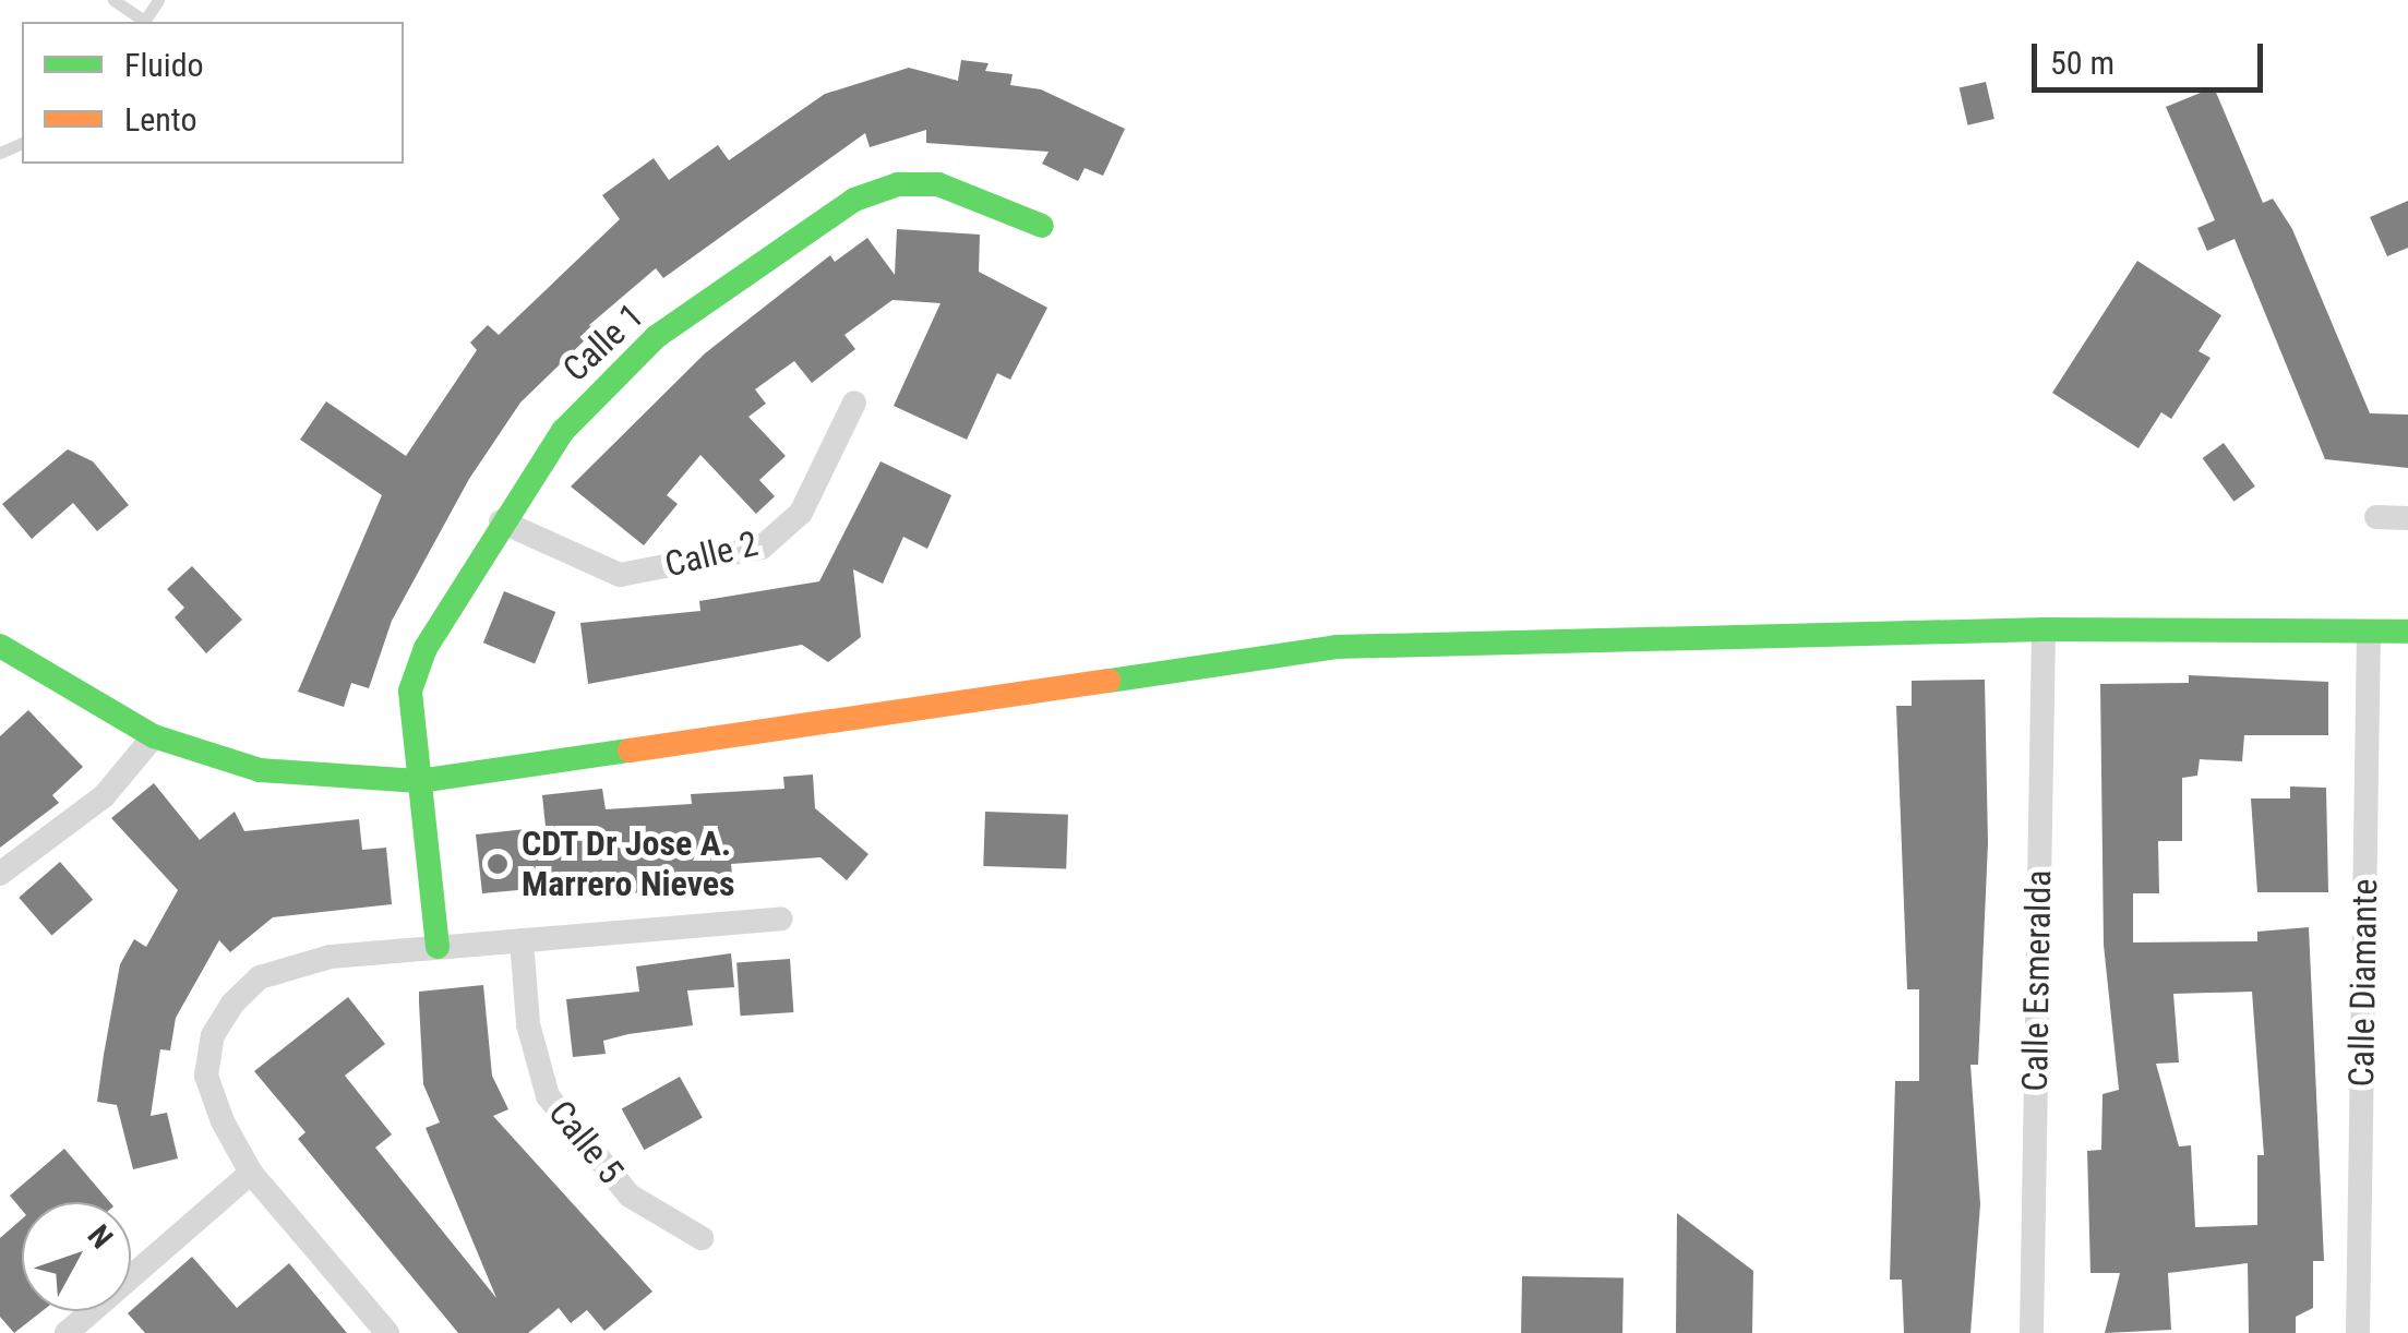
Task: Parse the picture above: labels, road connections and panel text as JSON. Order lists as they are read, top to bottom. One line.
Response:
{"streets":{"street":["Calle 1","Calle 2","Calle Esmeralda","Calle Diamante","Calle 5"]},"crossings":[["Calle 1","Calle 2"]],"places":["CDT Dr Jose A. Marrero Nieves"],"legend":["Fluido","Lento"],"scale_bar":"50 m","north":"top right"}
